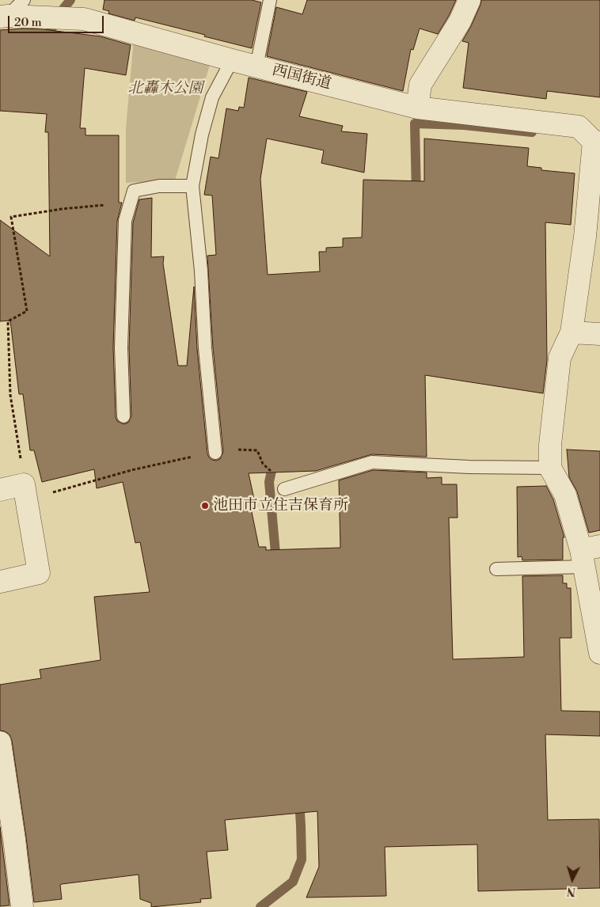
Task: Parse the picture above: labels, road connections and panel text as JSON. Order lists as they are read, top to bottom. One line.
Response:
{"streets":{"street":["西国街道"]},"parks":["北轟木公園"],"places":["池田市立住吉保育所"],"scale_bar":"20 m","north":"bottom"}
